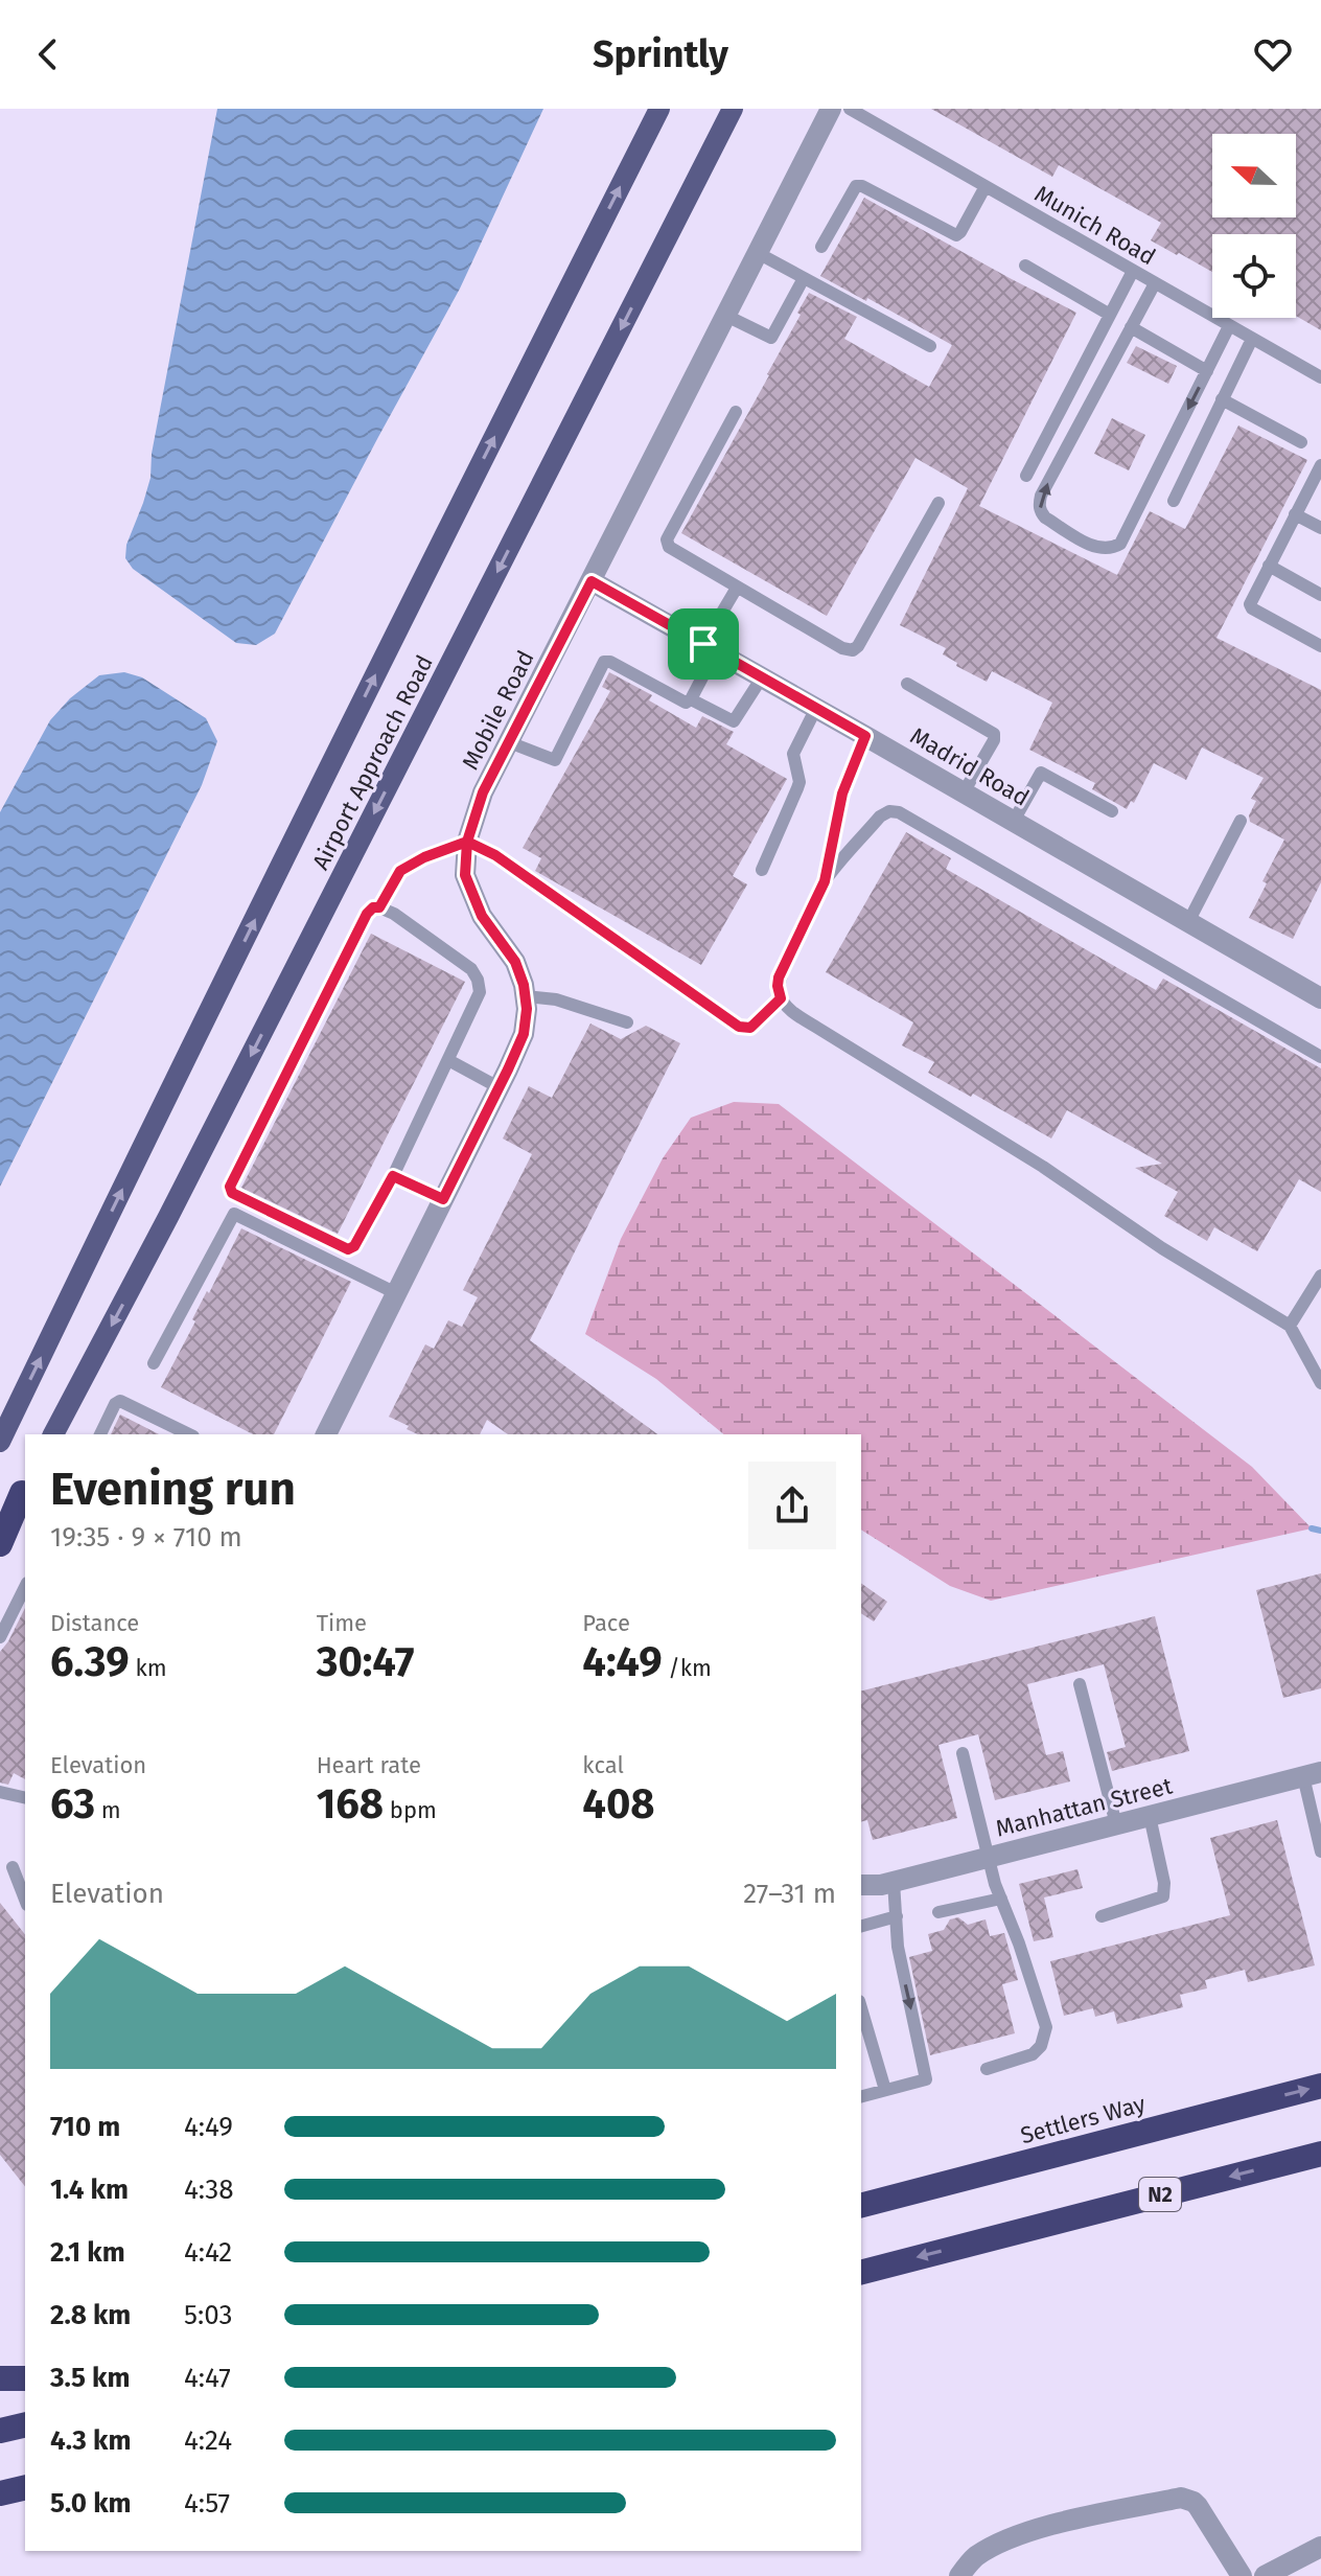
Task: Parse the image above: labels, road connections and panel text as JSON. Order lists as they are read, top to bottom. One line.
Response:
{"streets":{"highway":["Settlers Way","N2"],"main road":["Airport Approach Road"],"street":["Mobile Road","Madrid Road","Manhattan Street"],"lane":["Munich Road"]},"crossings":[["Mobile Road","Madrid Road"]],"north":"left","page":{"header":"Sprintly","heading":["Evening run","19:35 · 9 × 710 m"],"stats":[["Distance","6.39 km"],["Time","30:47"],["Pace","4:49 /km"],["Elevation","63 m"],["Heart rate","168 bpm"],["kcal","408"]],"chart":["Elevation","27–31 m"],"list":[{"name":"710 m","note":"4:49"},{"name":"1.4 km","note":"4:38"},{"name":"2.1 km","note":"4:42"},{"name":"2.8 km","note":"5:03"},{"name":"3.5 km","note":"4:47"},{"name":"4.3 km","note":"4:24"},{"name":"5.0 km","note":"4:57"}]}}
